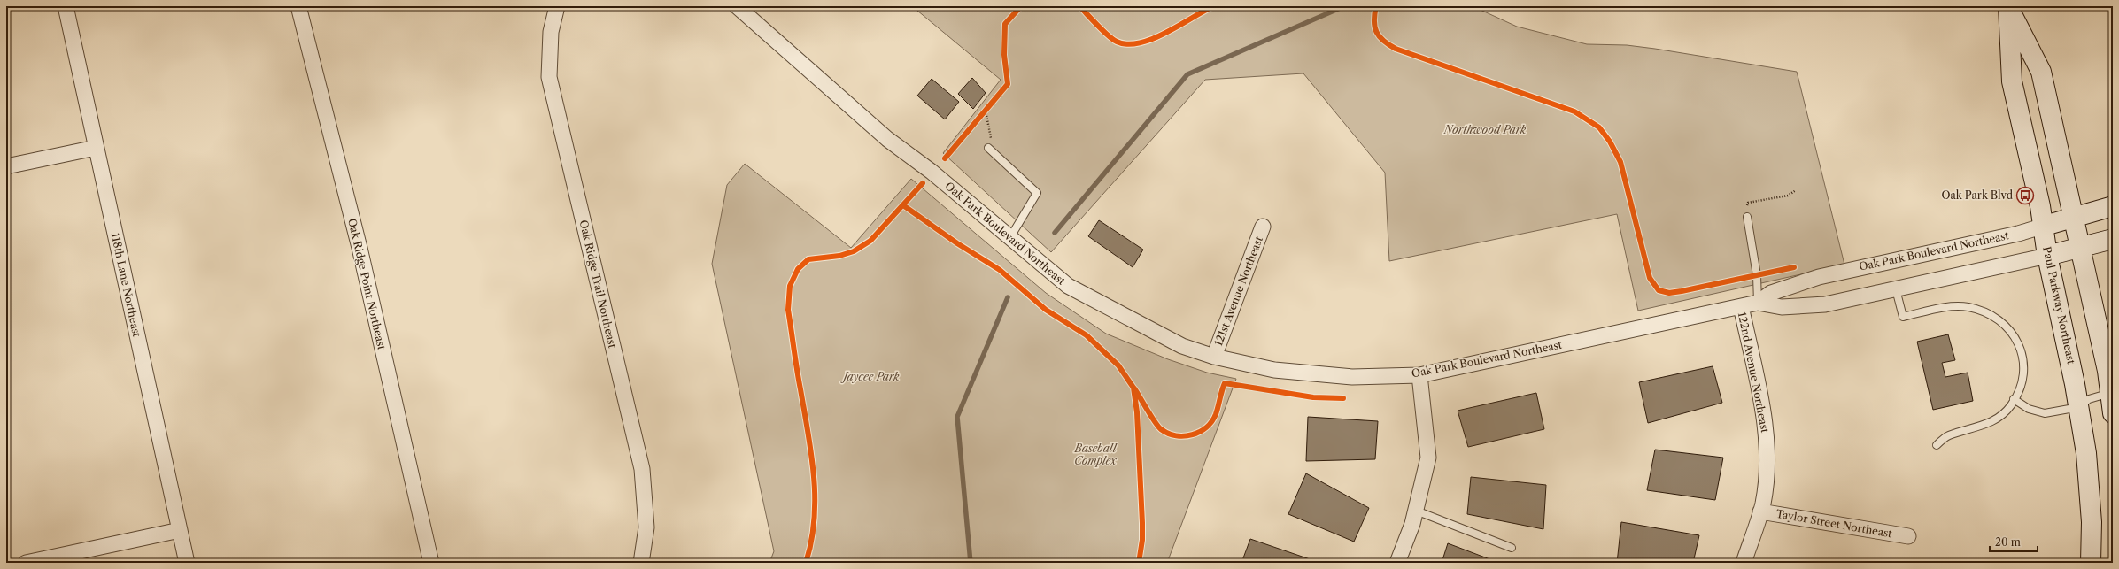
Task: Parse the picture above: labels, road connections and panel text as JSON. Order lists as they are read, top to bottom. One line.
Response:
{"streets":{"street":["Oak Park Boulevard Northeast","Oak Ridge Point Northeast","Oak Ridge Trail Northeast","118th Lane Northeast","121st Avenue Northeast","Paul Parkway Northeast","122nd Avenue Northeast","Taylor Street Northeast"]},"crossings":[["Oak Park Boulevard Northeast","121st Avenue Northeast"],["Oak Park Boulevard Northeast","Paul Parkway Northeast"],["Oak Park Boulevard Northeast","122nd Avenue Northeast"],["122nd Avenue Northeast","Taylor Street Northeast"]],"parks":["Northwood Park","Jaycee Park","Baseball Complex"],"places":{"bus stop":["Oak Park Blvd"]},"scale_bar":"20 m"}
